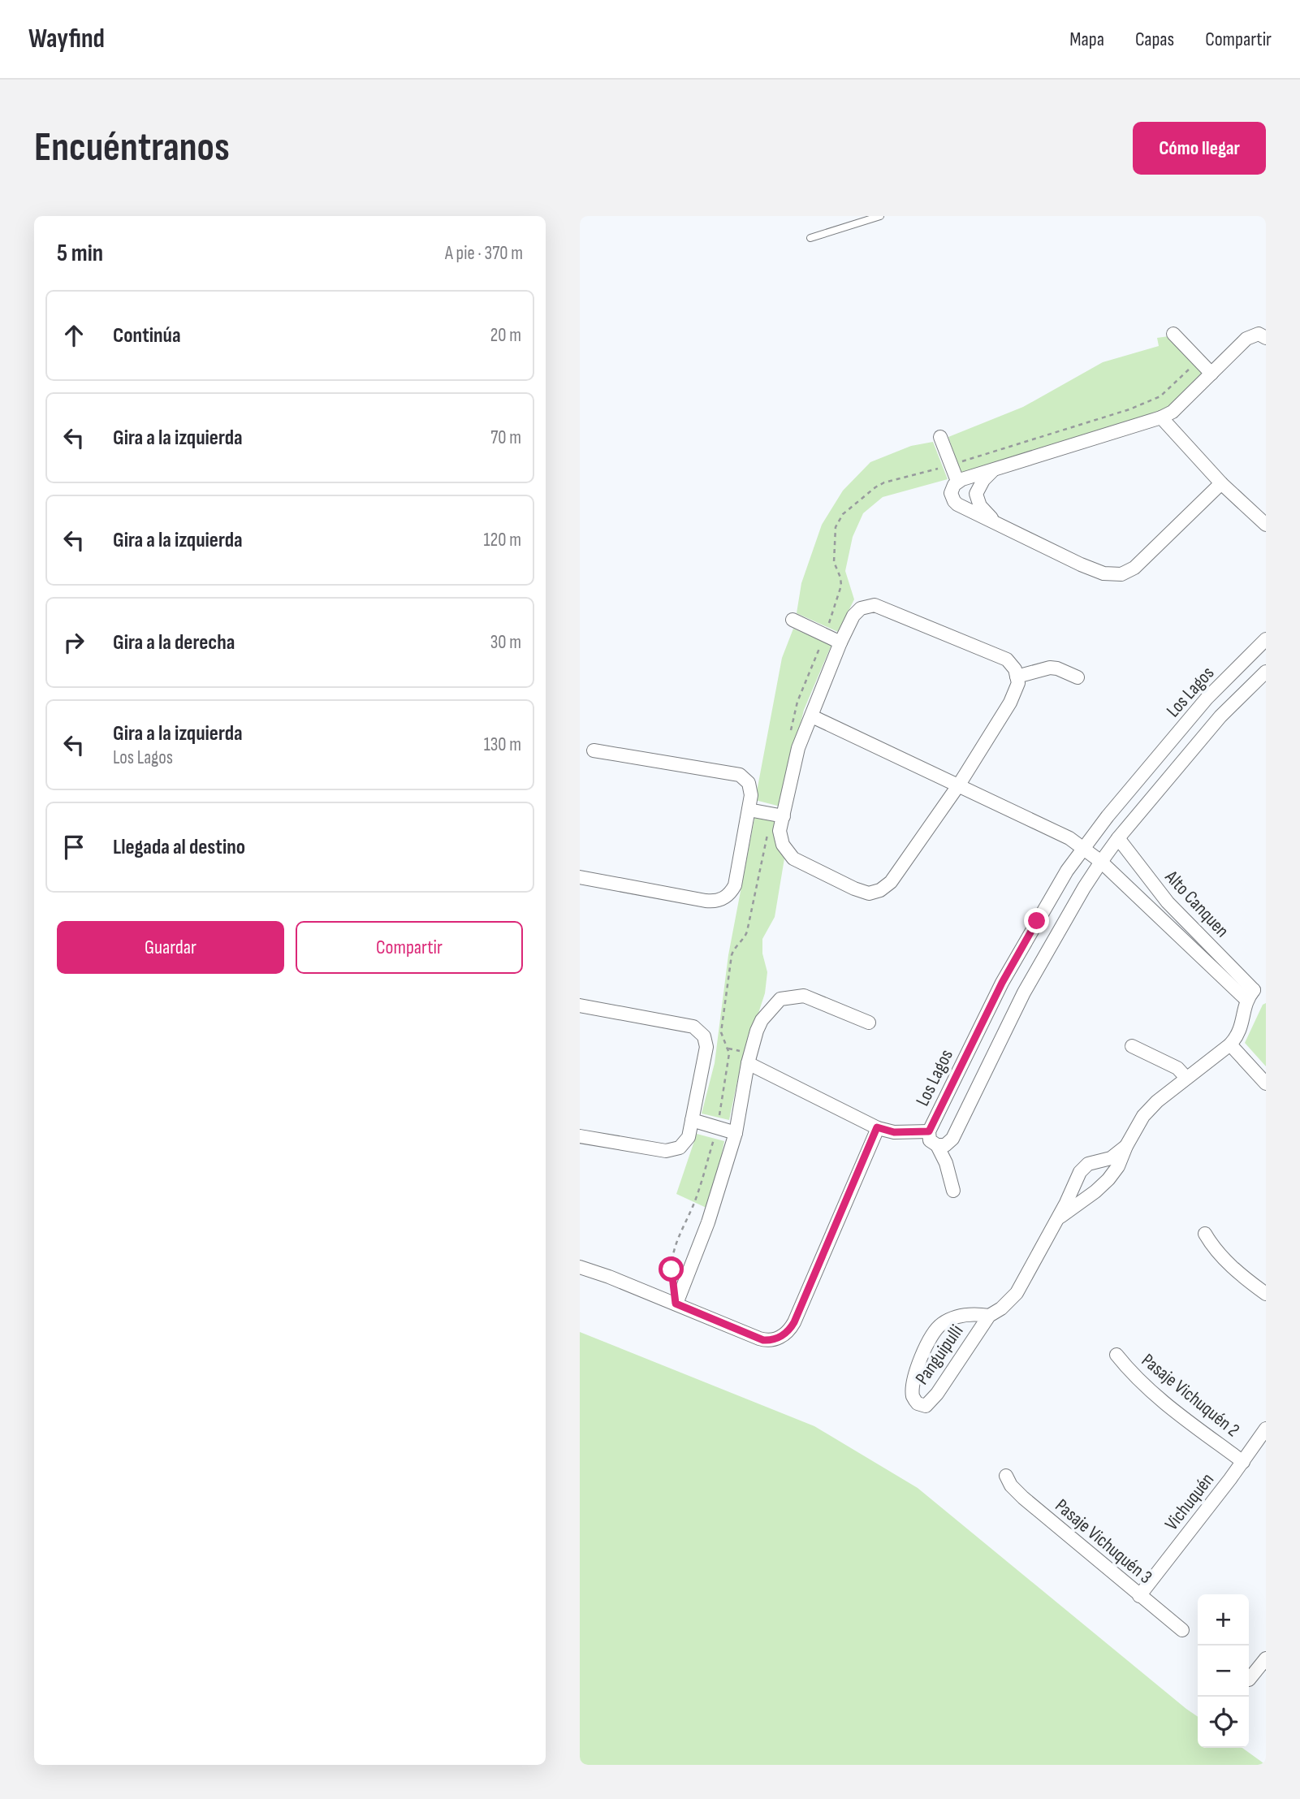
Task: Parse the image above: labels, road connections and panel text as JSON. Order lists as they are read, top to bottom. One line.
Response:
{"streets":{"street":["Los Lagos","Alto Canquen","Panguipulli","Pasaje Vichuquén 2","Vichuquén","Pasaje Vichuquén 3"]},"crossings":[["Los Lagos","Alto Canquen"],["Alto Canquen","Panguipulli"],["Pasaje Vichuquén 2","Vichuquén"],["Vichuquén","Pasaje Vichuquén 3"]],"page":{"header":"Wayfind","nav":["Mapa","Capas","Compartir"],"buttons":["Cómo llegar",["Guardar","Compartir"]],"title":"Encuéntranos","heading":["5 min","A pie · 370 m"],"list":[["Continúa","20 m"],["Gira a la izquierda","70 m"],["Gira a la izquierda","120 m"],["Gira a la derecha","30 m"],["Gira a la izquierda","Los Lagos","130 m"],"Llegada al destino"],"map_buttons":["+","−"]}}
